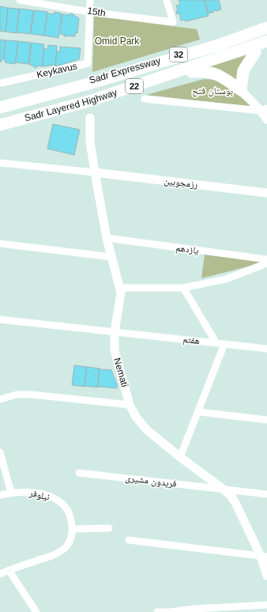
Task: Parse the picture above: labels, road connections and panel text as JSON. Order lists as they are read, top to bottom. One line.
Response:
{"streets":{"highway":["32","Sadr Expressway","22","Sadr Layered Highway"],"street":["15th","Keykavus","رزمجوبین","یازدهم","هفتم","Nemati","فریدون مشیری","نیلوفر"]},"crossings":[["15th","Keykavus"],["32","Sadr Layered Highway"],["Sadr Expressway","Sadr Layered Highway"],["رزمجوبین","Nemati"],["یازدهم","Nemati"],["هفتم","Nemati"],["Nemati","فریدون مشیری"]],"parks":["Omid Park","بوستان فتح"]}
